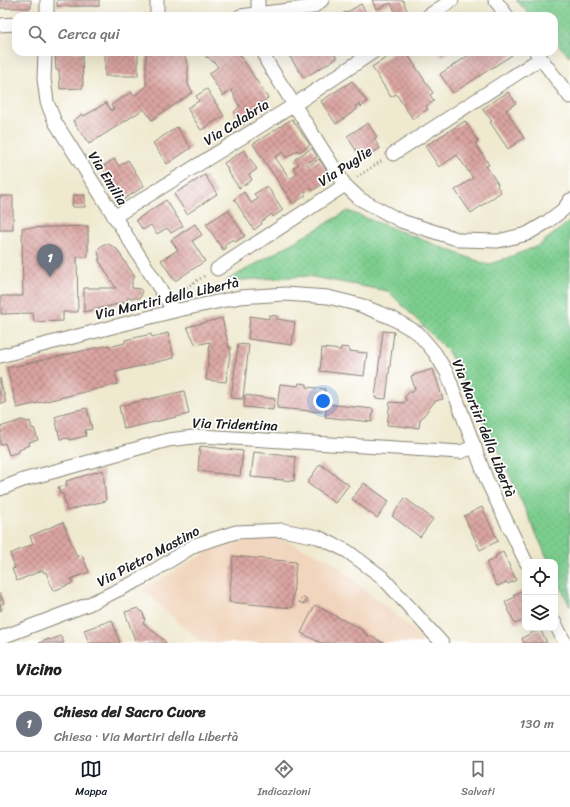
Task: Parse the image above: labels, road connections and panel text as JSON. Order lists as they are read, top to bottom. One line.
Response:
{"streets":{"street":["Via Calabria","Via Puglie","Via Emilia","Via Martiri della Libertà","Via Tridentina","Via Pietro Mastino"]},"crossings":[["Via Calabria","Via Emilia"],["Via Emilia","Via Martiri della Libertà"],["Via Martiri della Libertà","Via Tridentina"]],"page":{"search":"Cerca qui","pins":"1","heading":"Vicino","list":[{"mark":"1","name":"Chiesa del Sacro Cuore","note":"Chiesa · Via Martiri della Libertà","value":"130 m"}],"nav":["Mappa","Indicazioni","Salvati"]}}
